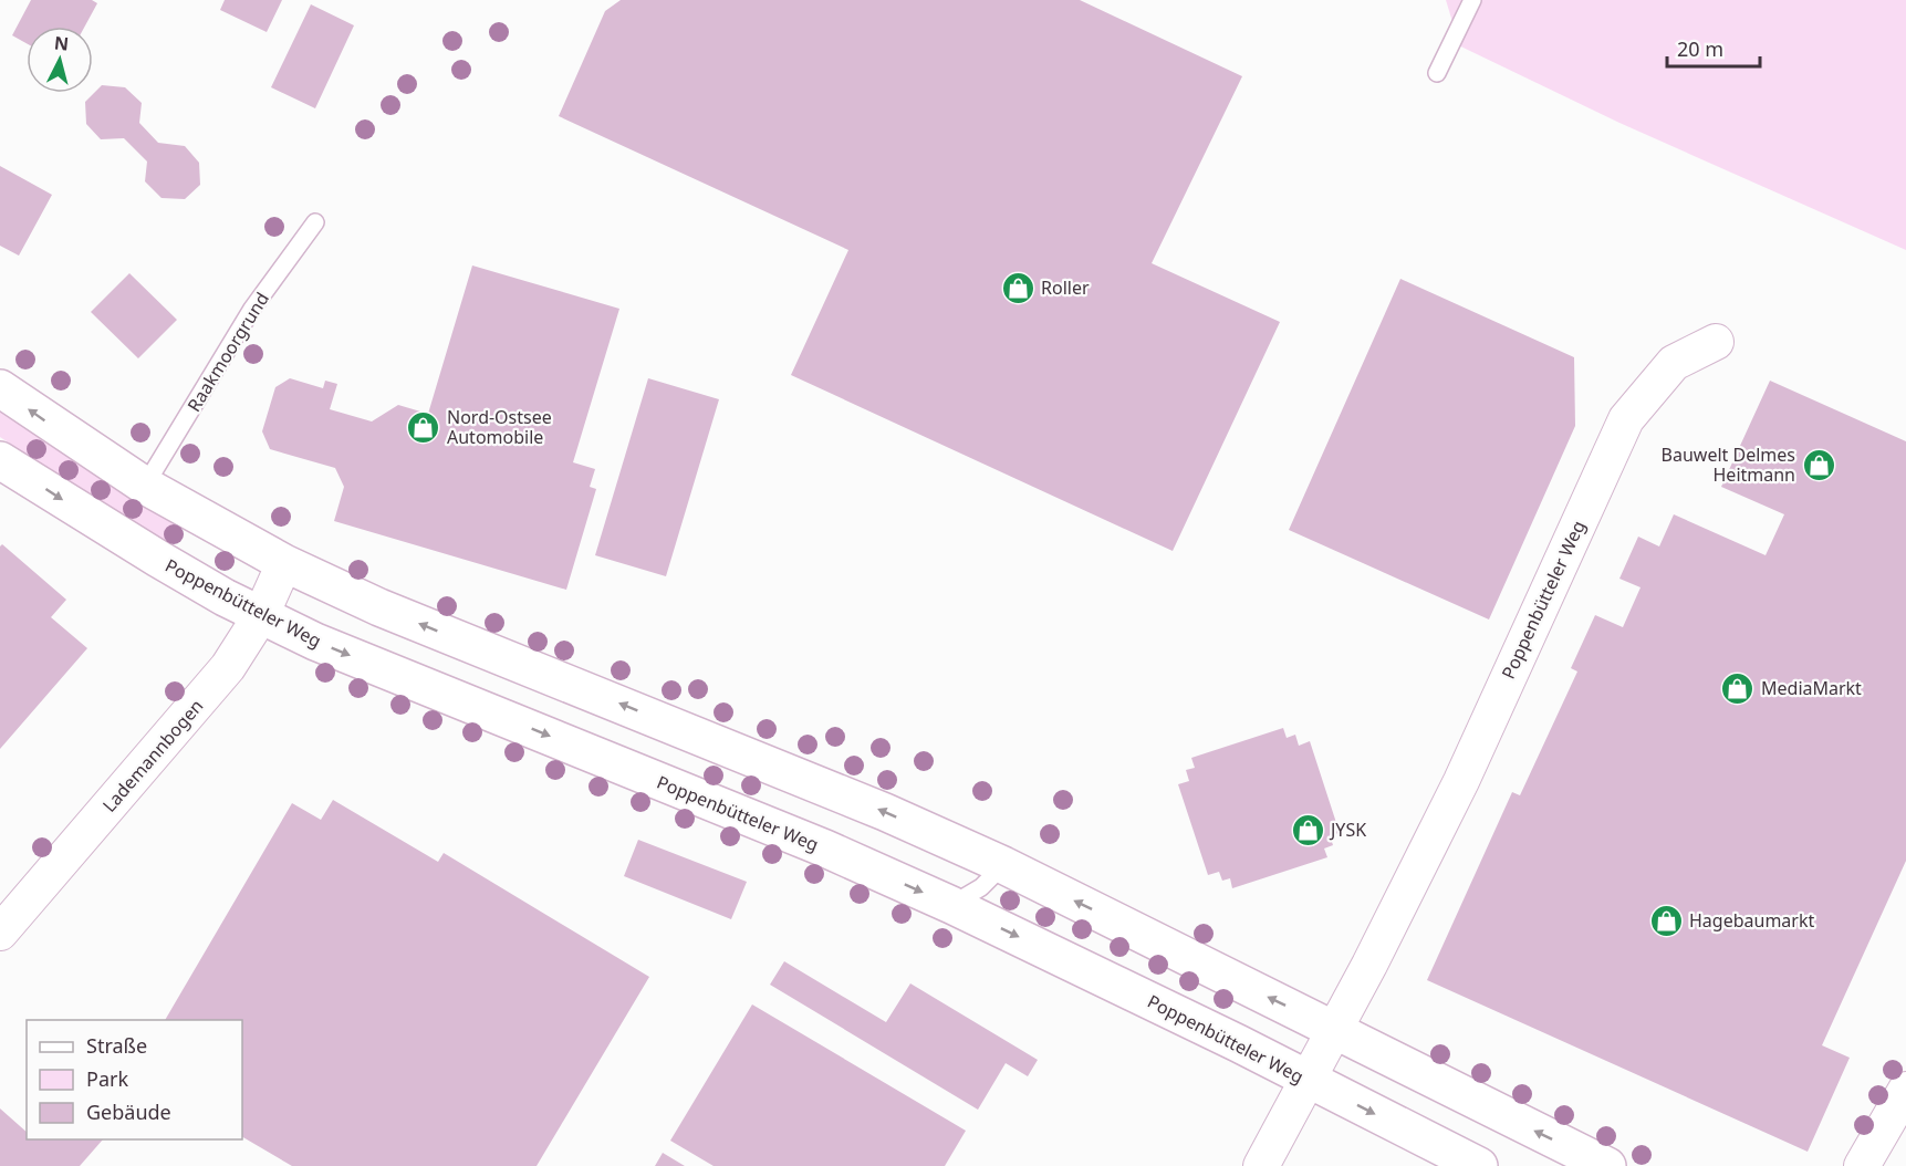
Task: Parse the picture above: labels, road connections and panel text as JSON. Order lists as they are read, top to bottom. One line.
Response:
{"streets":{"main road":["Poppenbütteler Weg"],"street":["Lademannbogen"],"lane":["Raakmoorgrund"]},"crossings":[["Poppenbütteler Weg","Lademannbogen"]],"one_way":["Poppenbütteler Weg"],"places":{"shop":["Roller","Nord-Ostsee Automobile","Bauwelt Delmes Heitmann","MediaMarkt","JYSK","Hagebaumarkt"]},"legend":["Straße","Park","Gebäude"],"scale_bar":"20 m","north":"top"}
